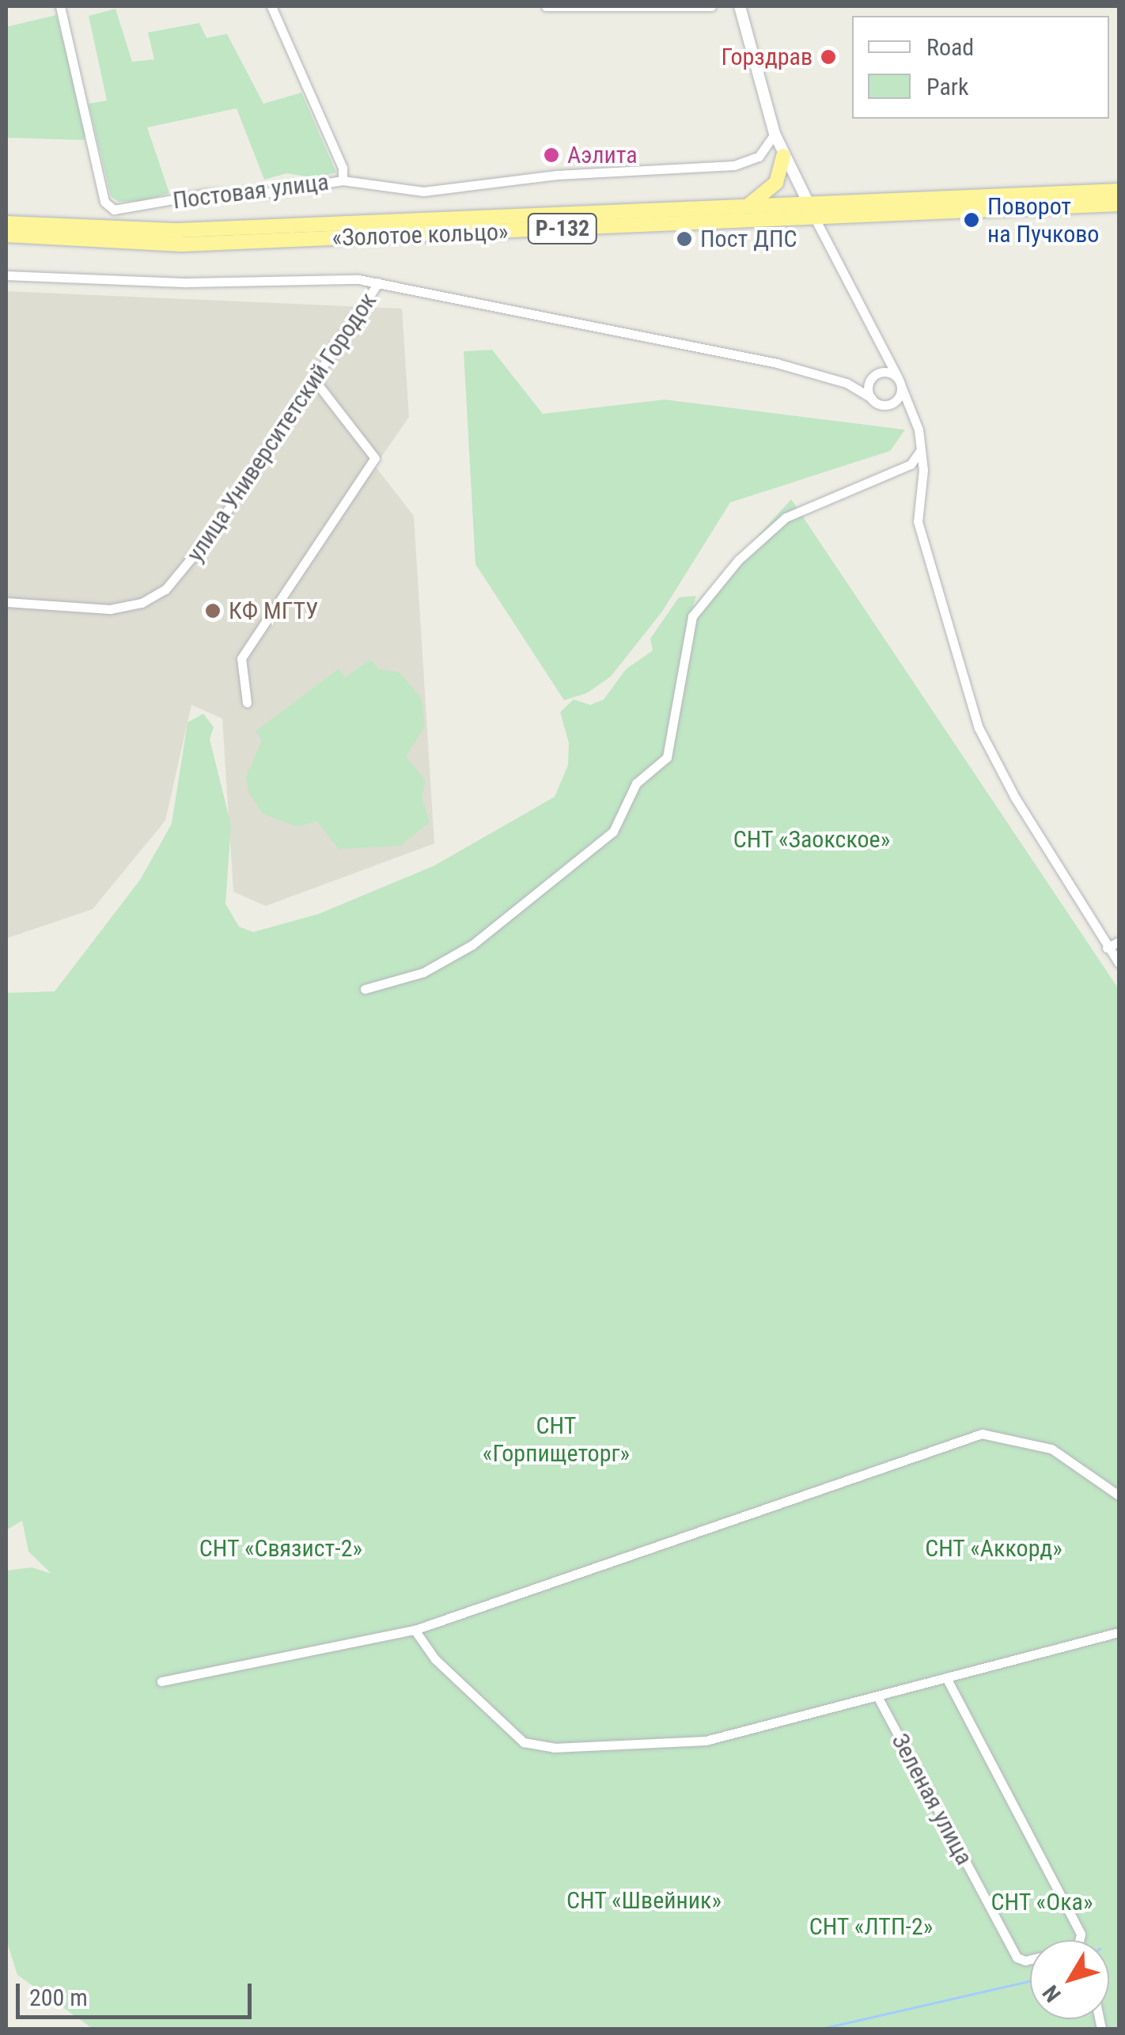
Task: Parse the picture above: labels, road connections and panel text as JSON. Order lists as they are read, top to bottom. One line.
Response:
{"streets":{"highway":["Р-132","«Золотое кольцо»"],"street":["Постовая улица","улица Университетский Городок","Зеленая улица"]},"parks":["СНТ «Заокское»","СНТ «Горпищеторг»","СНТ «Связист-2»","СНТ «Аккорд»","СНТ «Швейник»","СНТ «Ока»","СНТ «ЛТП-2»"],"places":["Горздрав","Аэлита","Поворот на Пучково","Пост ДПС","КФ МГТУ"],"legend":["Road","Park"],"scale_bar":"200 m","north":"bottom left"}
